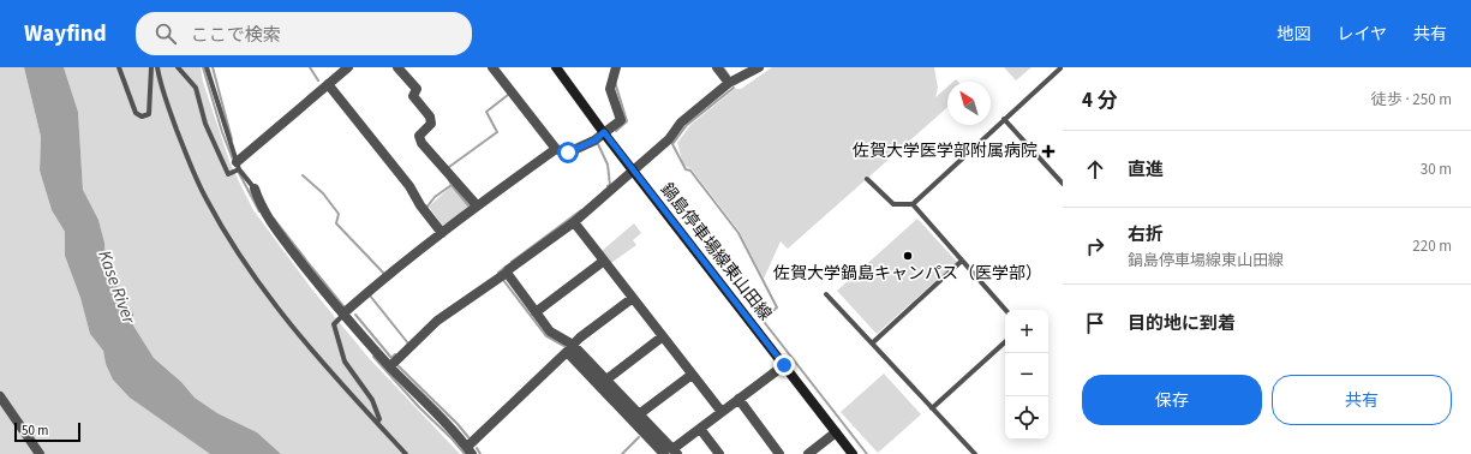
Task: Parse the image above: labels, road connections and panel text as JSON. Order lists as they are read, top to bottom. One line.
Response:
{"streets":{"main road":["鍋島停車場線東山田線"]},"water":["Kase River"],"places":{"health":["佐賀大学医学部附属病院"],"other":["佐賀大学鍋島キャンパス（医学部）"]},"scale_bar":"50 m","north":"top left","page":{"header":"Wayfind","search":"ここで検索","nav":["地図","レイヤ","共有"],"heading":["4 分","徒歩 · 250 m"],"list":[["直進","30 m"],["右折","鍋島停車場線東山田線","220 m"],"目的地に到着"],"map_buttons":["+","−"],"buttons":["保存","共有"],"scale":"50 m"}}
